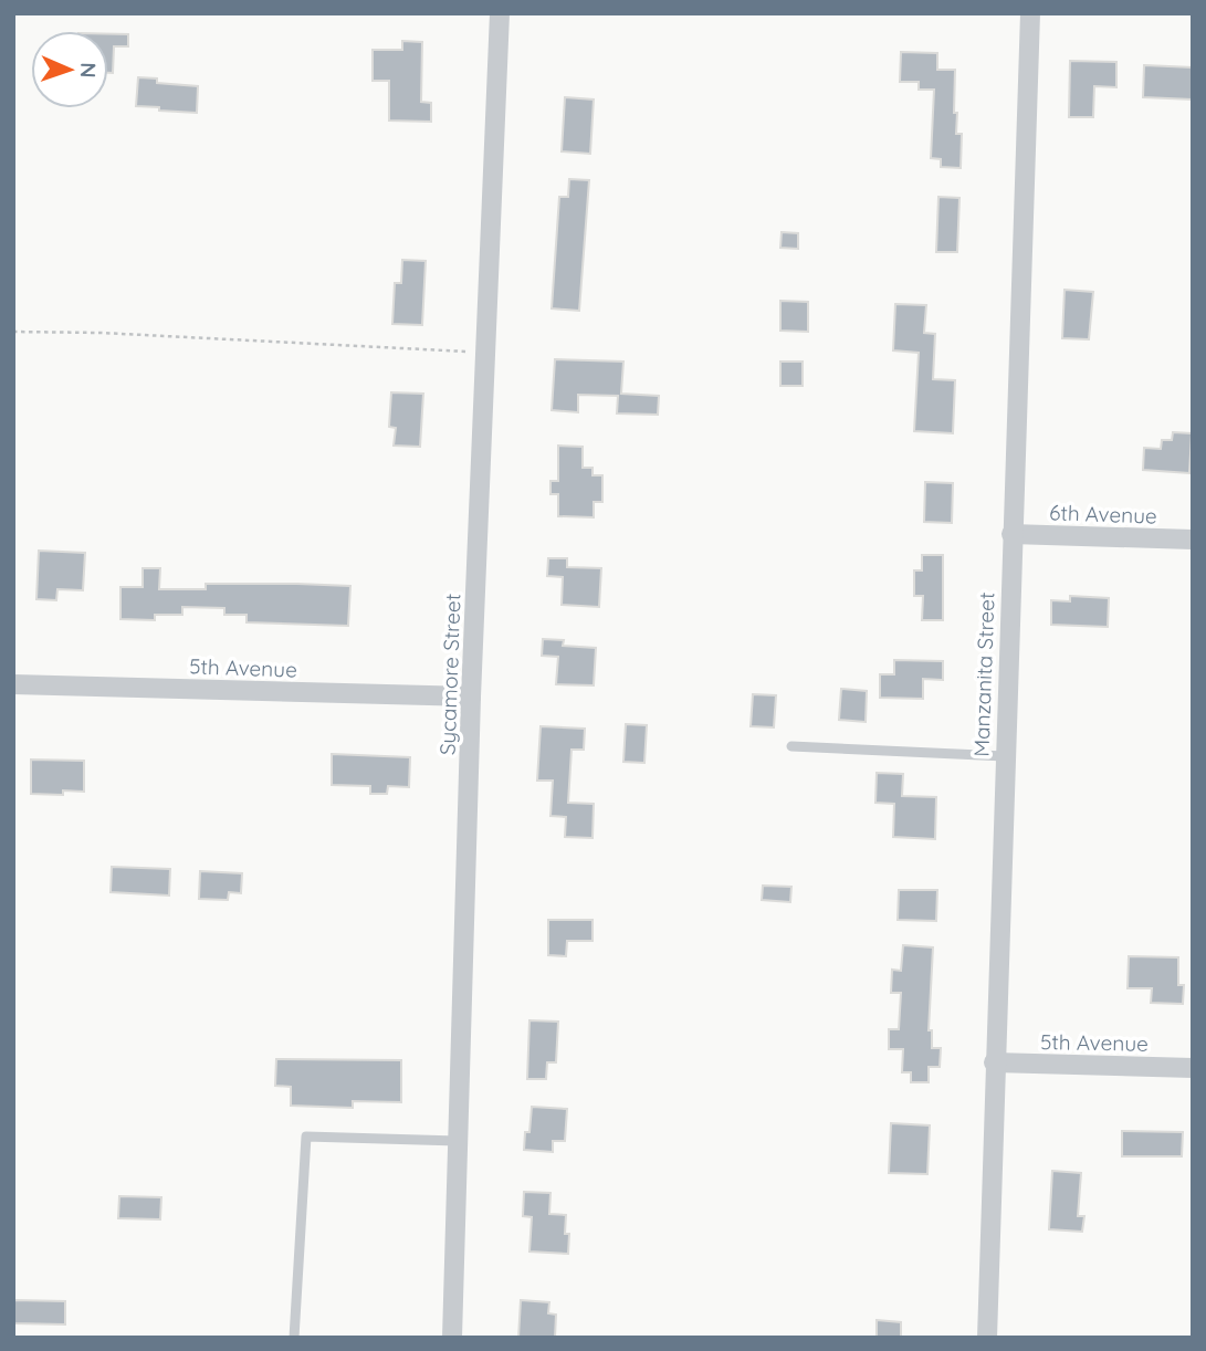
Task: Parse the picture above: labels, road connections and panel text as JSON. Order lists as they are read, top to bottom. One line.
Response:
{"streets":{"street":["6th Avenue","5th Avenue","Sycamore Street","Manzanita Street"]},"crossings":[["6th Avenue","Manzanita Street"],["5th Avenue","Sycamore Street"],["5th Avenue","Manzanita Street"]],"north":"right"}
